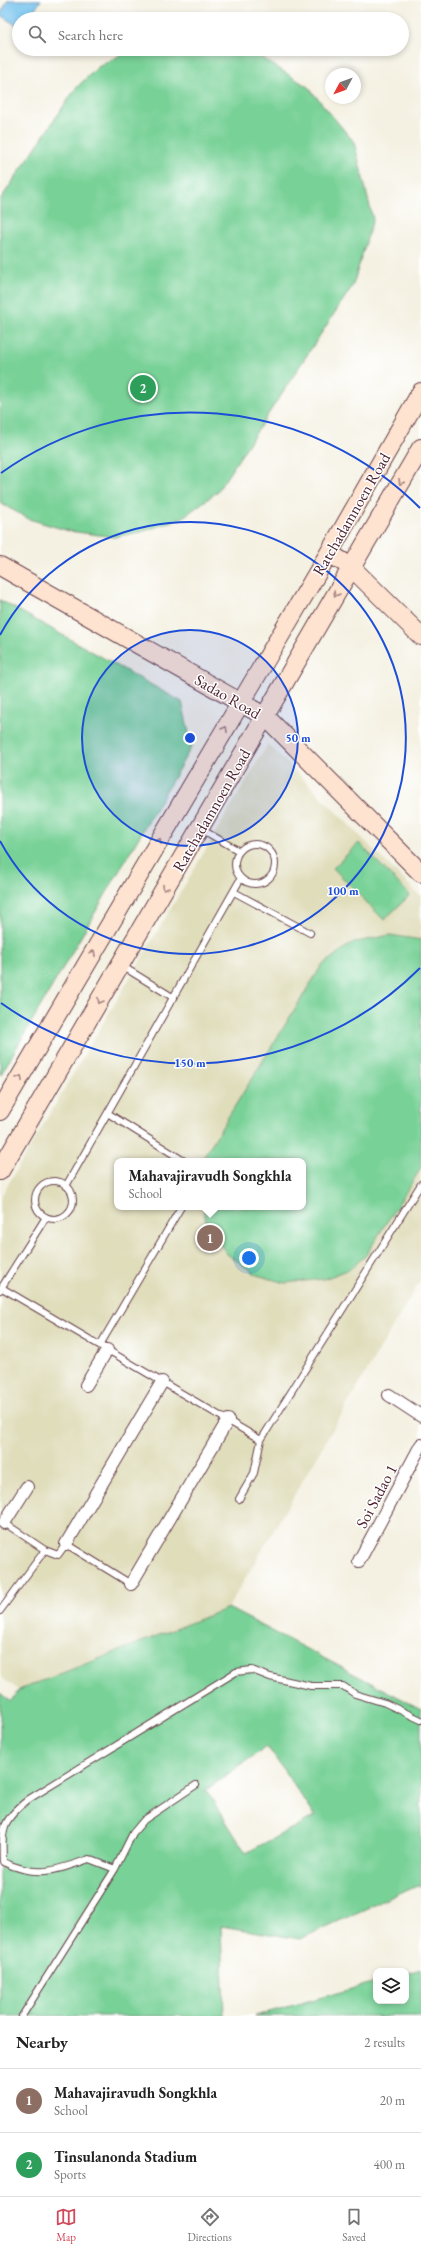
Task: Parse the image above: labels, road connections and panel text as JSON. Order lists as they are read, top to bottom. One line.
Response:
{"streets":{"street":["Ratchadamnoen Road","Sadao Road","Soi Sadao 1"]},"crossings":[["Ratchadamnoen Road","Sadao Road"]],"north":"bottom left","page":{"search":"Search here","pins":["2","1"],"popup":["Mahavajiravudh Songkhla","School"],"heading":["Nearby","2 results"],"list":[{"mark":"1","name":"Mahavajiravudh Songkhla","note":"School","value":"20 m"},{"mark":"2","name":"Tinsulanonda Stadium","note":"Sports","value":"400 m"}],"nav":["Map","Directions","Saved"]},"rings":["50 m","100 m","150 m"]}
